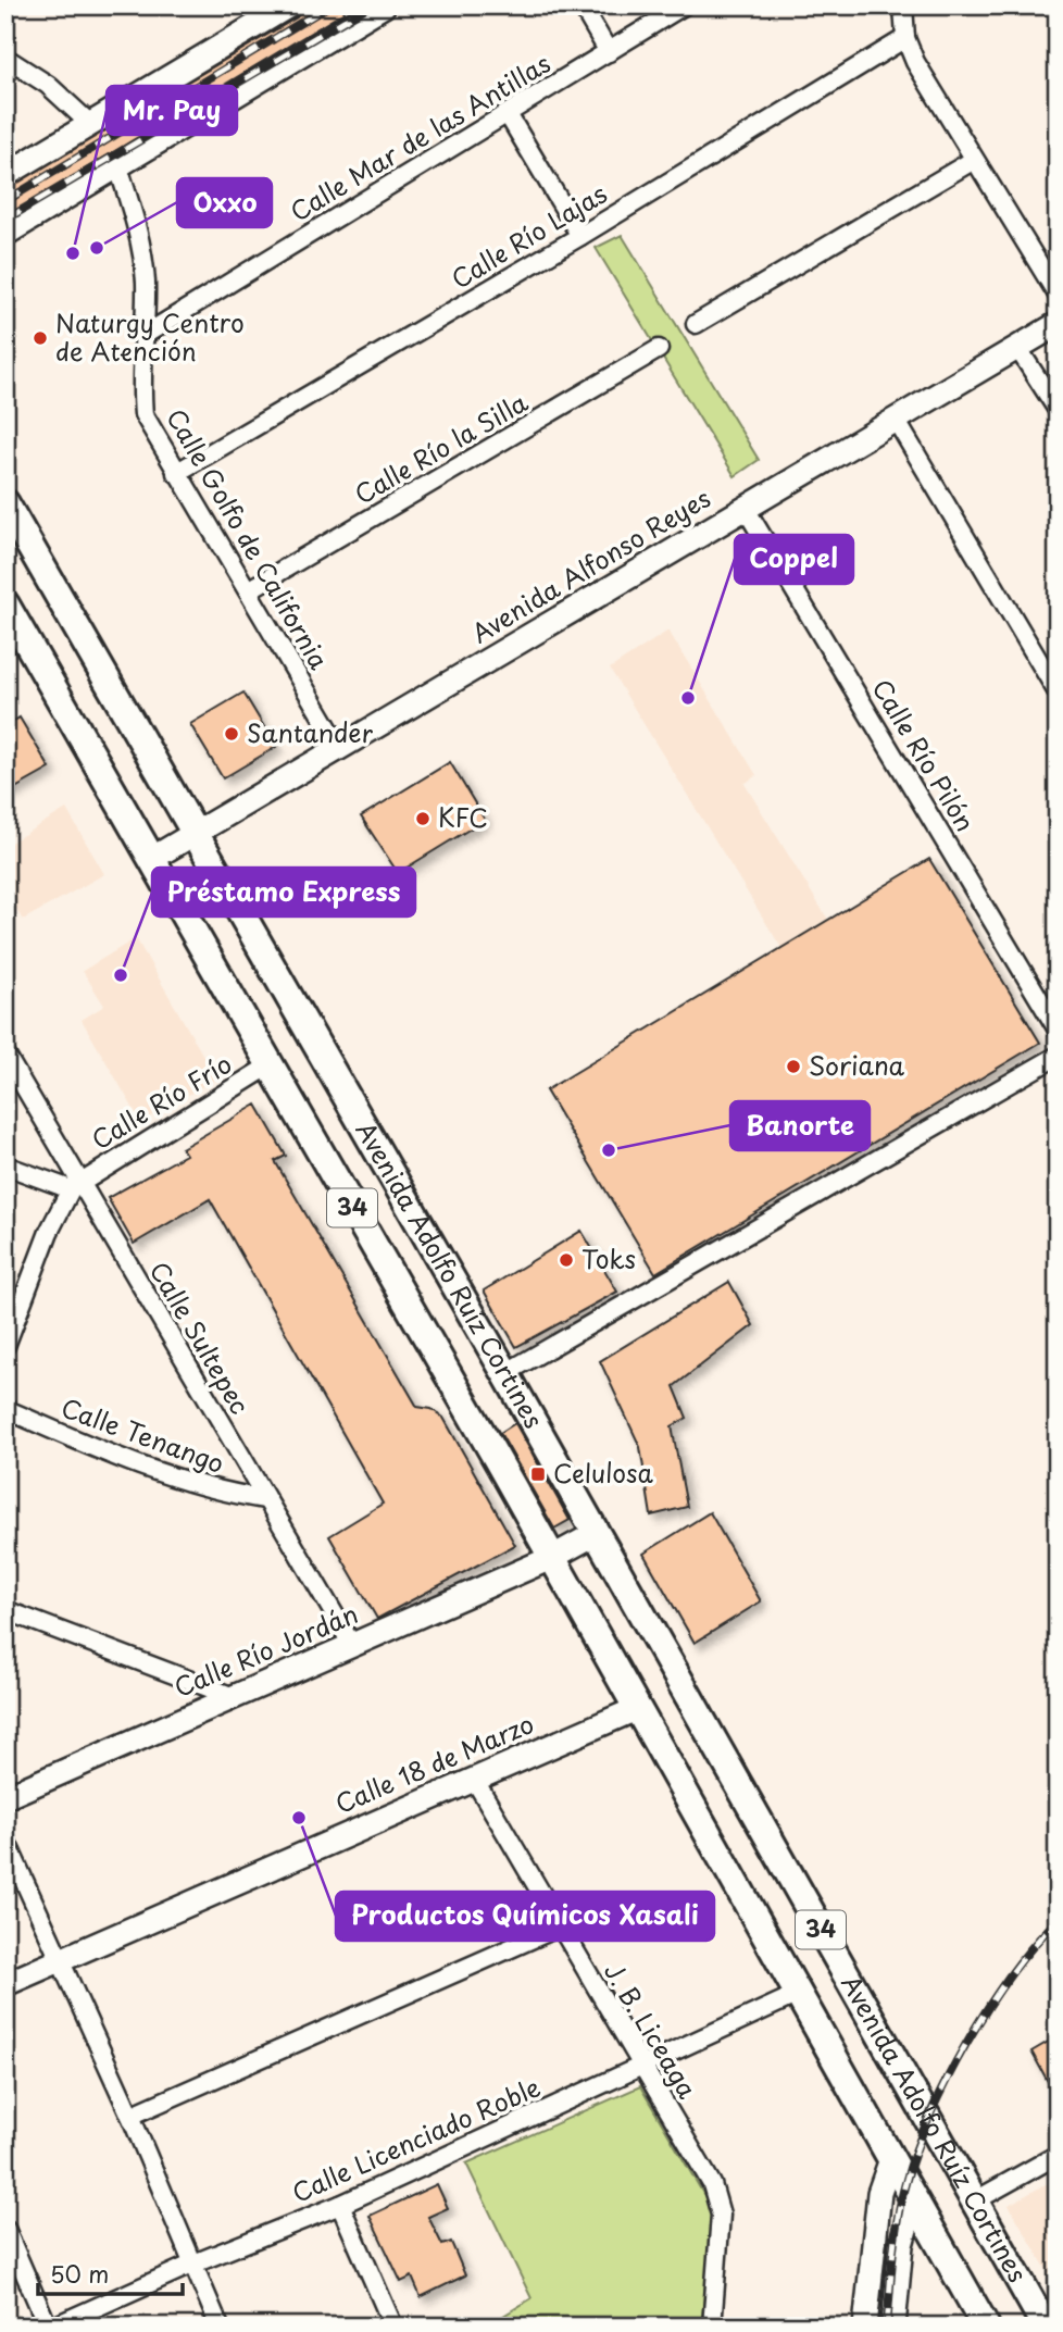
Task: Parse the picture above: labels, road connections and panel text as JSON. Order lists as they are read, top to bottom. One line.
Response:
{"streets":{"main road":["34","Avenida Adolfo Ruíz Cortines"],"street":["Calle Mar de las Antillas","Calle Río Lajas","Calle Río la Silla","Calle Golfo de California","Avenida Alfonso Reyes","Calle Río Pilón","Calle Río Frío","Calle Sultepec","Calle Tenango","Calle Río Jordán","Calle 18 de Marzo","J. B. Liceaga","Calle Licenciado Roble"]},"crossings":[["Calle Mar de las Antillas","Calle Golfo de California"],["Calle Río Lajas","Calle Golfo de California"],["Calle Río la Silla","Calle Golfo de California"],["Calle Golfo de California","Avenida Alfonso Reyes"],["Avenida Alfonso Reyes","Calle Río Pilón"],["Avenida Alfonso Reyes","Avenida Adolfo Ruíz Cortines"],["Calle Río Frío","Avenida Adolfo Ruíz Cortines"],["Calle Río Frío","Calle Sultepec"],["Avenida Adolfo Ruíz Cortines","Calle Río Jordán"],["Avenida Adolfo Ruíz Cortines","Calle 18 de Marzo"],["Avenida Adolfo Ruíz Cortines","Calle Licenciado Roble"],["Calle Sultepec","Calle Tenango"],["Calle Sultepec","Calle Río Jordán"],["Calle 18 de Marzo","J. B. Liceaga"],["J. B. Liceaga","Calle Licenciado Roble"]],"places":{"other":["Oxxo","Mr. Pay","Naturgy Centro de Atención","Coppel","Santander","KFC","Préstamo Express","Soriana","Banorte","Toks","Productos Químicos Xasali"],"transit":["Celulosa"]},"scale_bar":"50 m"}
